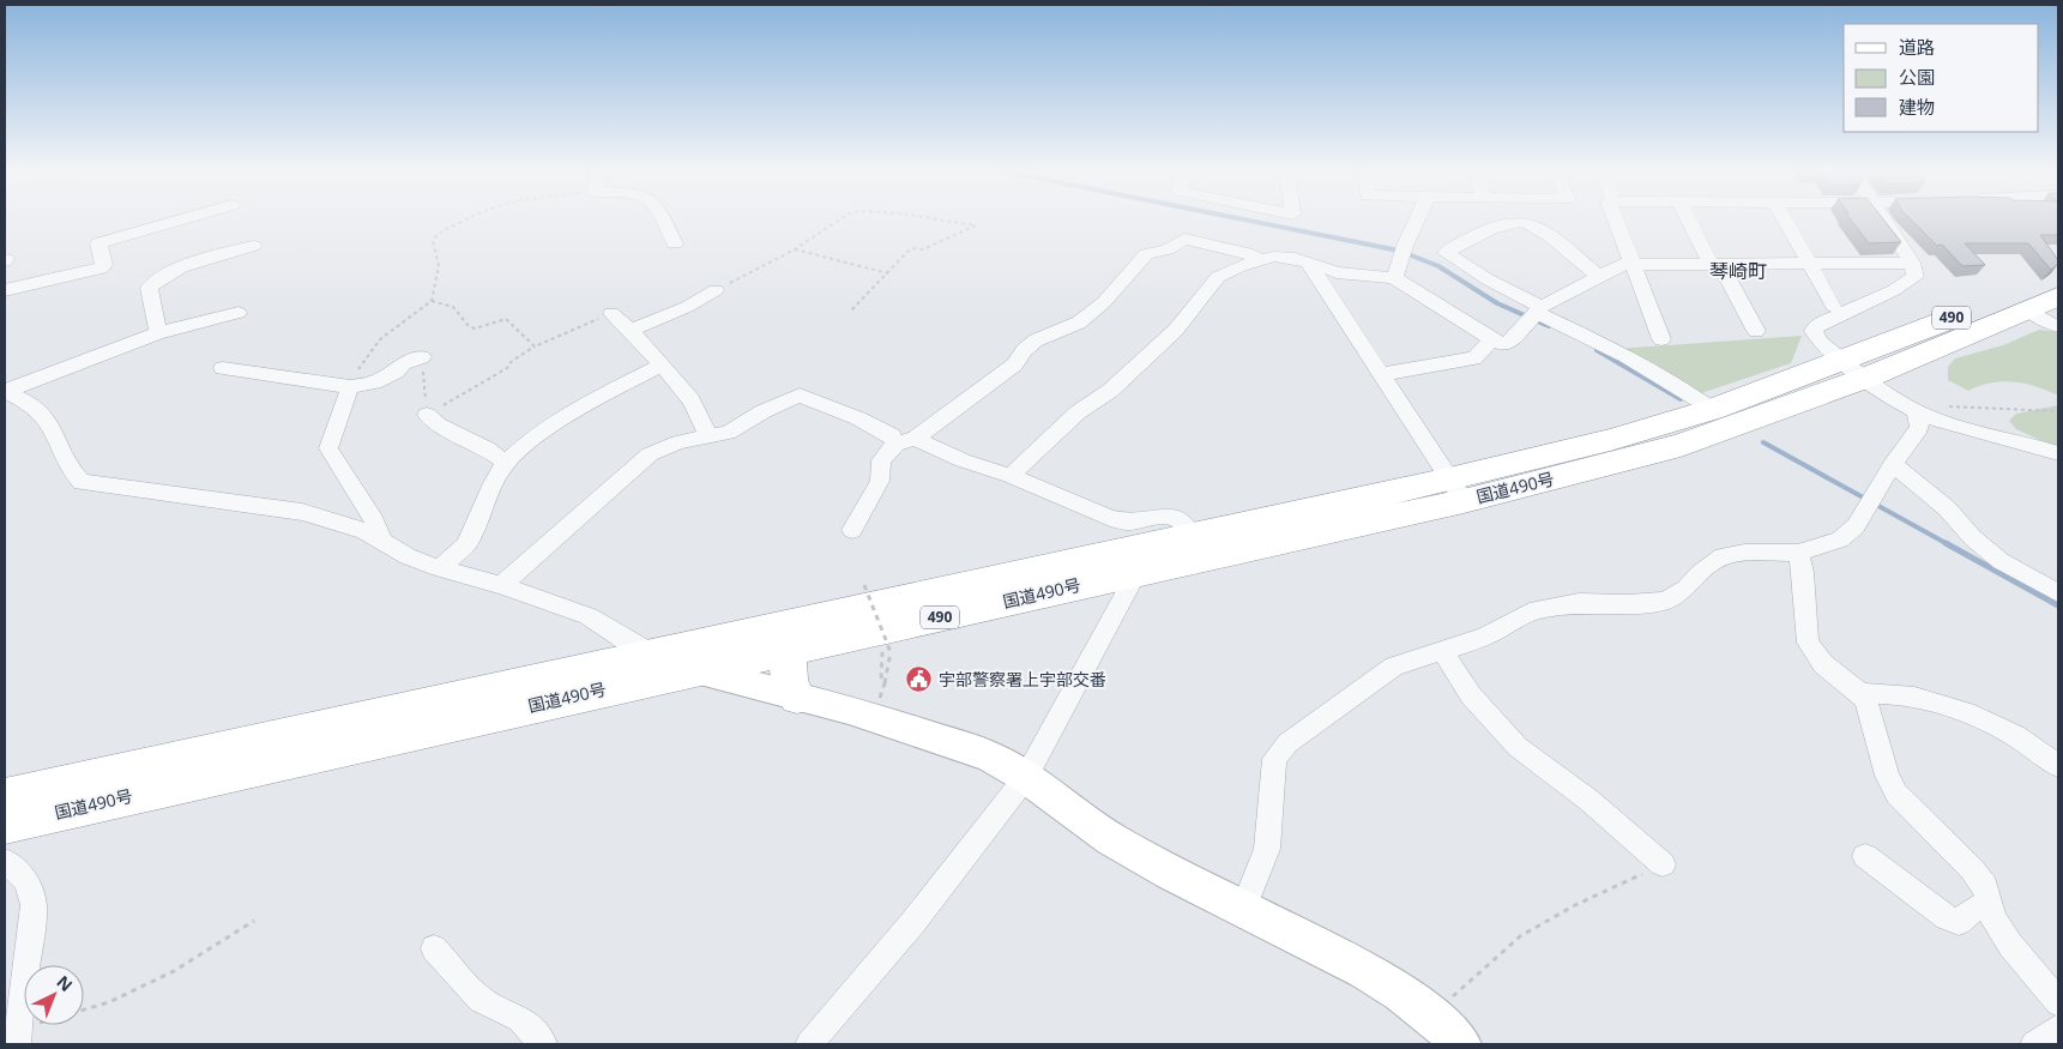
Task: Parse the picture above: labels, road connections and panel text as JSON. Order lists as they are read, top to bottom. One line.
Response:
{"streets":{"highway":["490","国道490号"]},"districts":["琴崎町"],"places":{"public building":["宇部警察署上宇部交番"]},"legend":["道路","公園","建物"],"north":"top right"}
